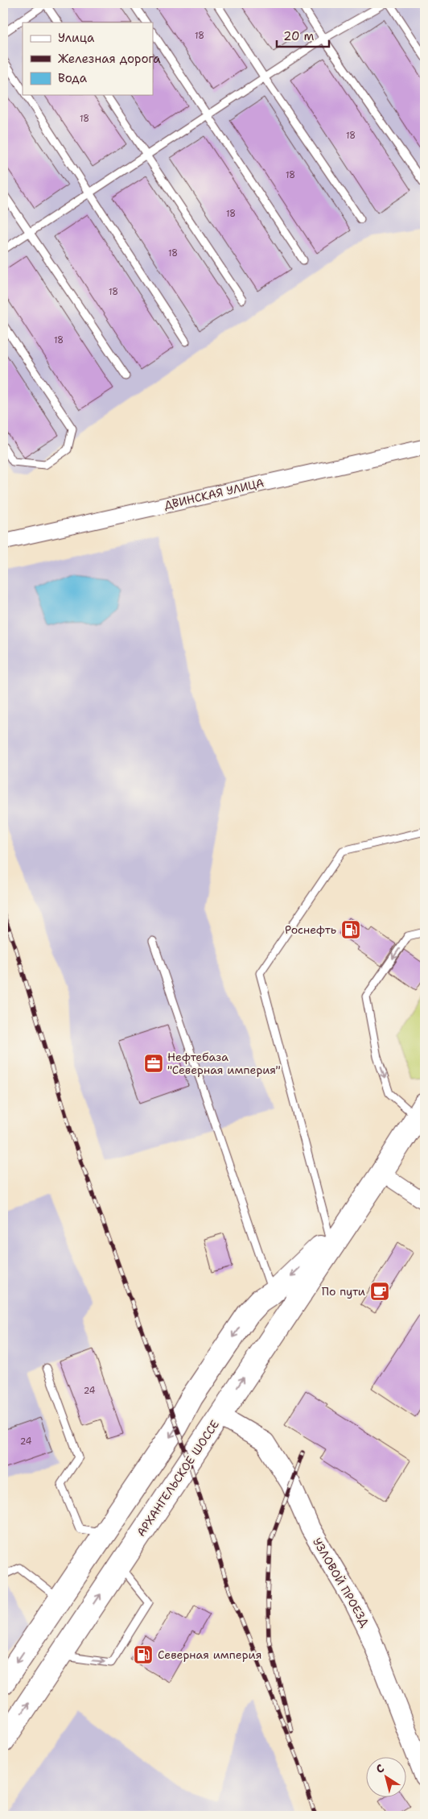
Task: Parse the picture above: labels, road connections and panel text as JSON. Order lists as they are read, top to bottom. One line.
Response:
{"streets":{"main road":["АРХАНГЕЛЬСКОЕ ШОССЕ"],"street":["ДВИНСКАЯ УЛИЦА","УЗЛОВОЙ ПРОЕЗД"]},"crossings":[["АРХАНГЕЛЬСКОЕ ШОССЕ","УЗЛОВОЙ ПРОЕЗД"]],"places":{"fuel station":["Роснефть","Северная империя"],"office":["Нефтебаза \"Северная империя\""],"cafe":["По пути"]},"house_numbers":["18","18","18","18","18","18","18","18","24","24"],"legend":["Улица","Железная дорога","Вода"],"scale_bar":"20 m","north":"top left"}
